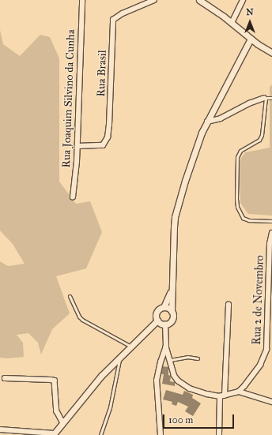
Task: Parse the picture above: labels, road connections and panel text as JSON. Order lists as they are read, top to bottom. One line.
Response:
{"streets":{"street":["Rua Brasil","Rua Joaquim Silvino da Cunha","Rua 2 de Novembro"]},"crossings":[["Rua Brasil","Rua Joaquim Silvino da Cunha"]],"scale_bar":"100 m","north":"top"}
